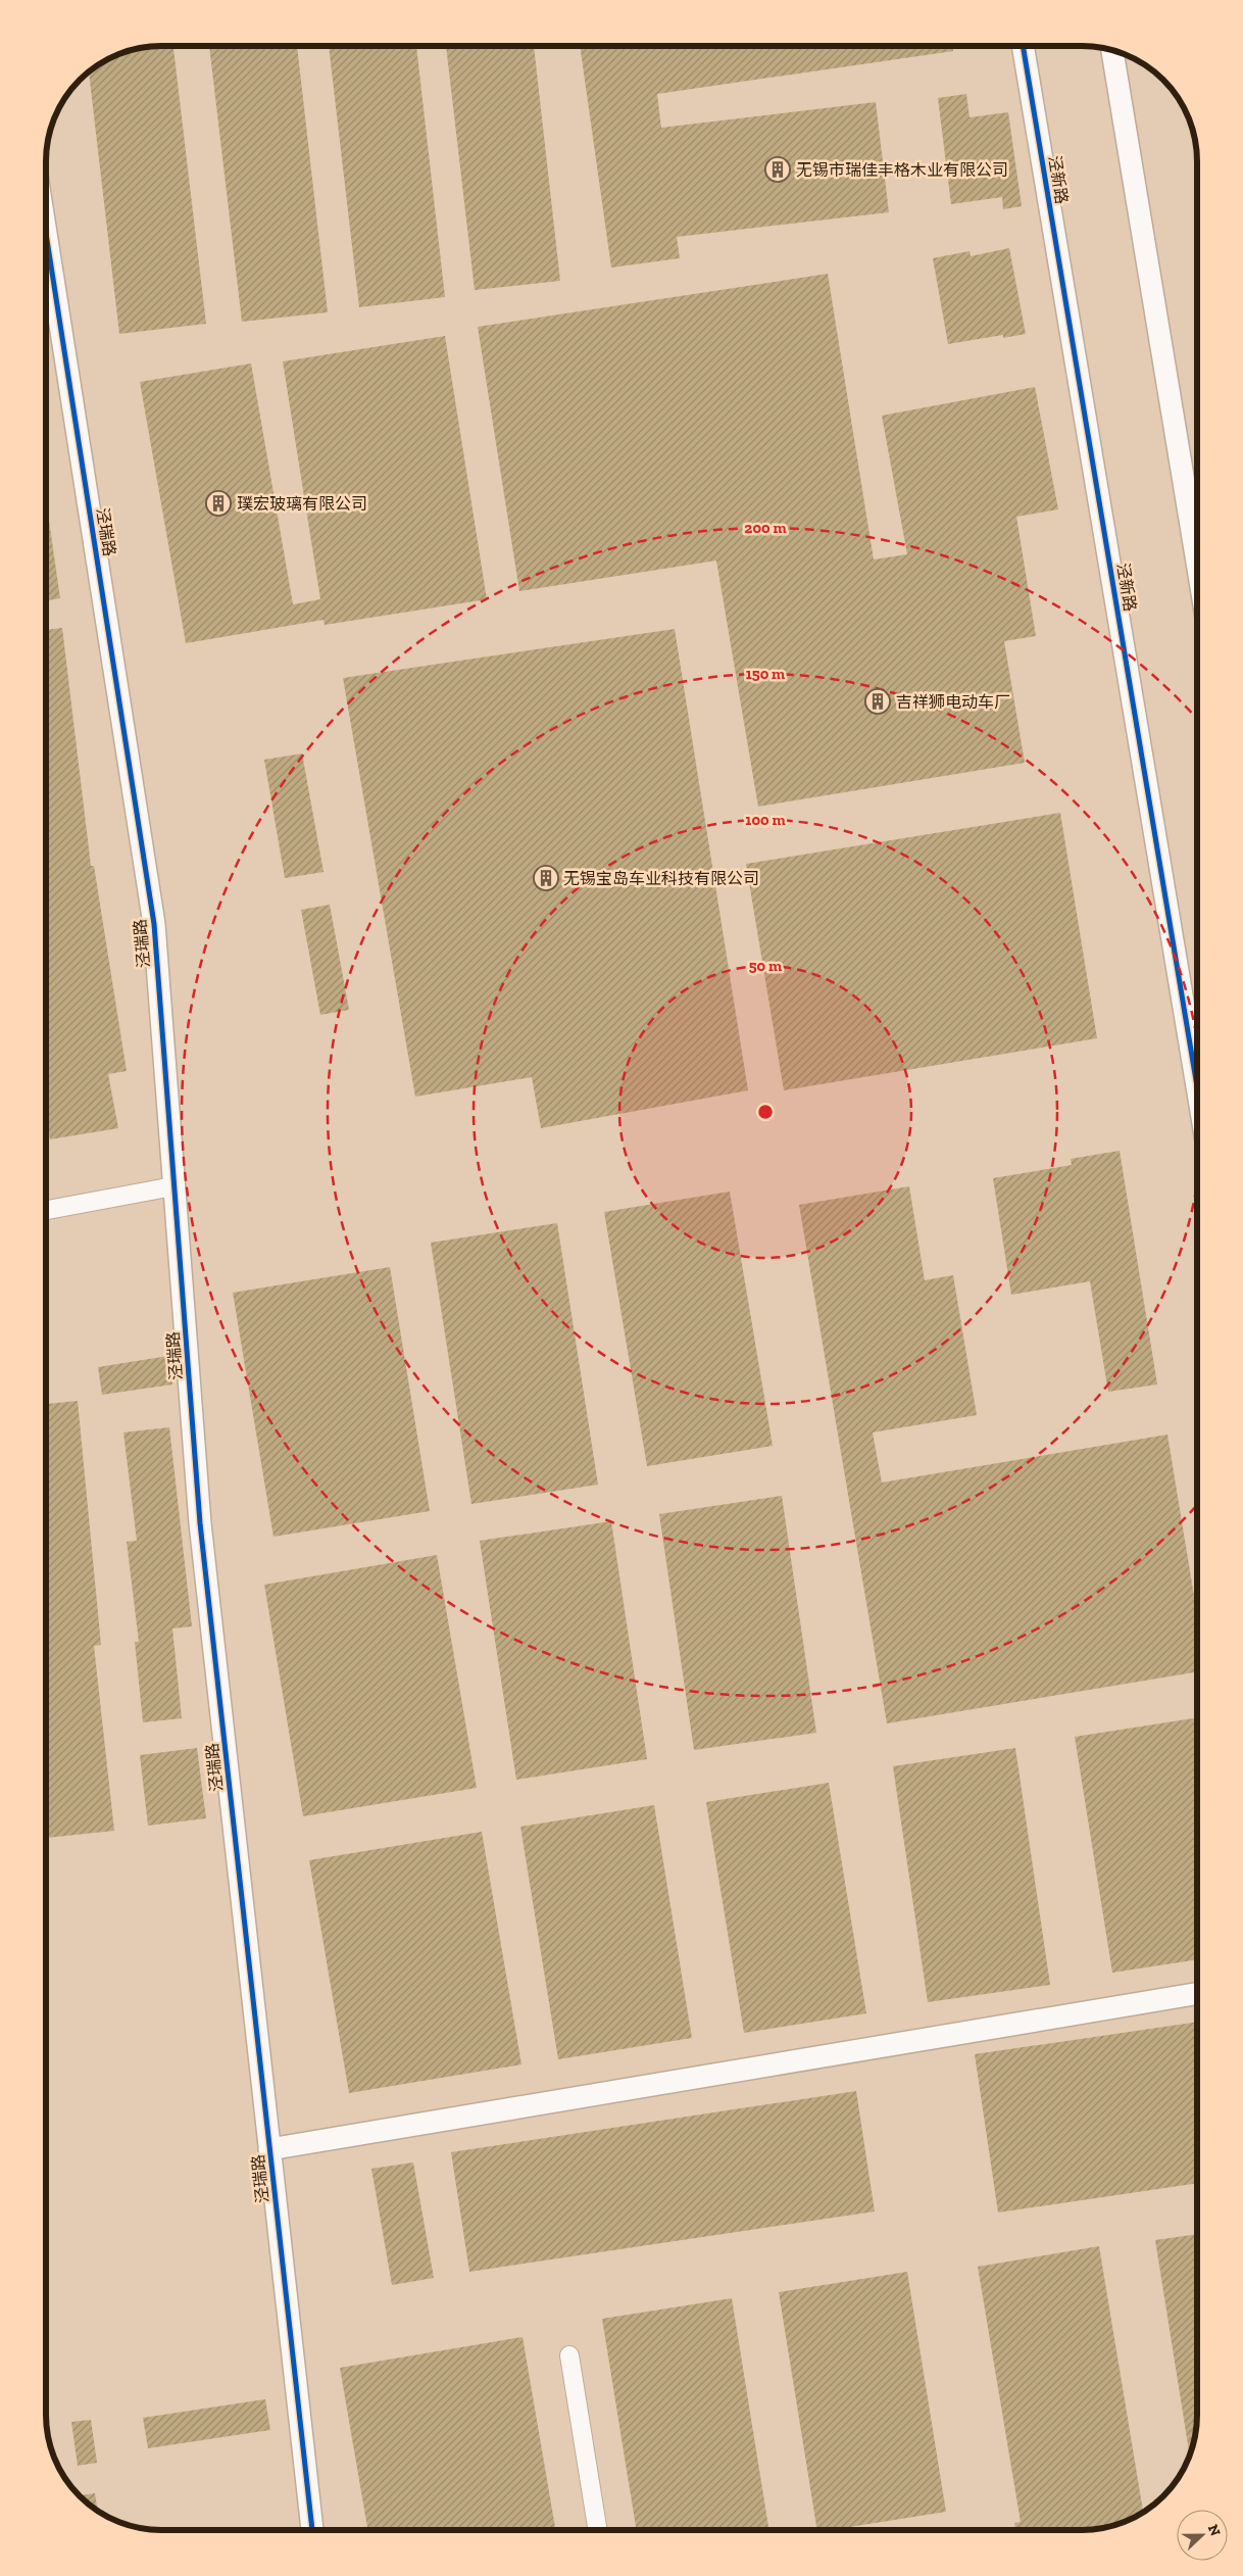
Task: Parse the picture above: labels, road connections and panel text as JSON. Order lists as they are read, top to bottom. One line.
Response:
{"streets":{"street":["泾新路","泾瑞路"]},"places":{"building":["无锡市瑞佳丰格木业有限公司","璞宏玻璃有限公司","吉祥狮电动车厂","无锡宝岛车业科技有限公司"]},"north":"right","rings":["200 m","150 m","100 m","50 m"]}
